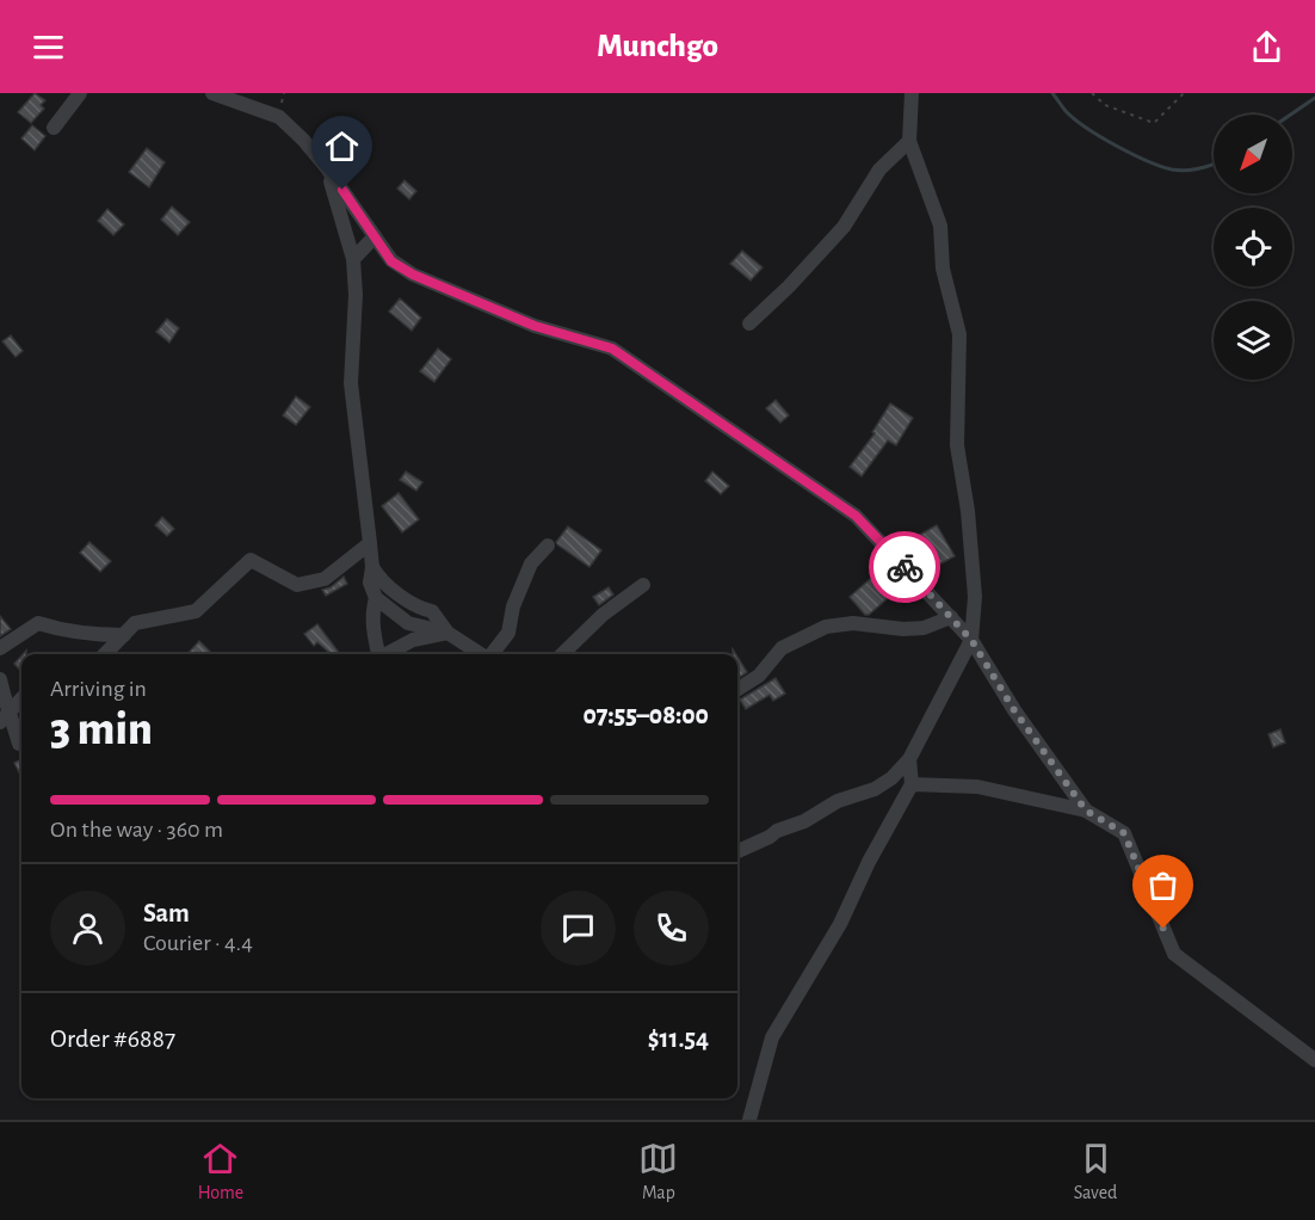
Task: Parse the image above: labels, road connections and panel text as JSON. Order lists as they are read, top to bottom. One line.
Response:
{"north":"bottom left","page":{"header":"Munchgo","heading":["3 min","Arriving in","07:55–08:00"],"panel":["Sam","Courier · 4.4","Order #6887","$11.54"],"bar":"On the way · 360 m","tabs":["Home","Map","Saved"]}}
